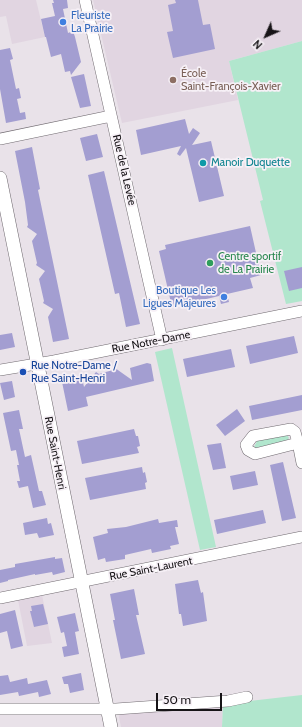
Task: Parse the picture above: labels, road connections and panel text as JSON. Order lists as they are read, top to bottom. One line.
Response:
{"streets":{"street":["Rue de la Levée","Rue Notre-Dame","Rue Saint-Henri","Rue Saint-Laurent"]},"crossings":[["Rue de la Levée","Rue Notre-Dame"],["Rue Notre-Dame","Rue Saint-Henri"],["Rue Saint-Henri","Rue Saint-Laurent"]],"places":["Fleuriste La Prairie","École Saint-François-Xavier","Manoir Duquette","Centre sportif de La Prairie","Boutique Les Ligues Majeures","Rue Notre-Dame / Rue Saint-Henri"],"scale_bar":"50 m","north":"bottom left"}
